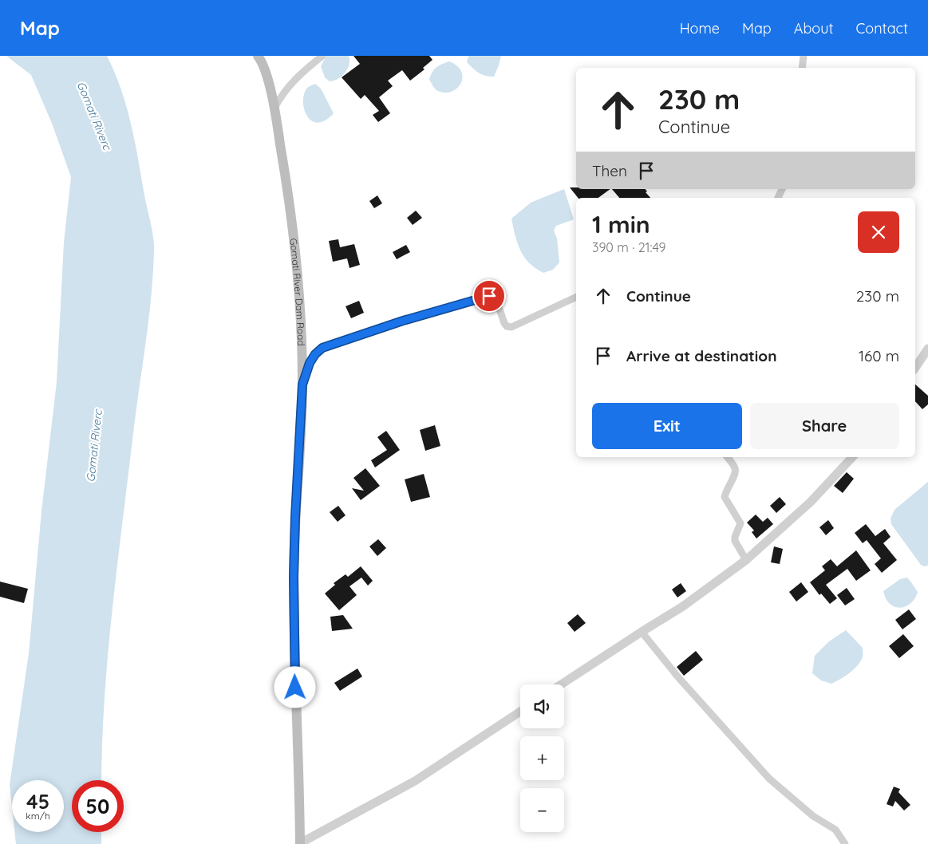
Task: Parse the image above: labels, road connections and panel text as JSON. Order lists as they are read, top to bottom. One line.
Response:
{"streets":{"main road":["Gomati River Dam Road"]},"water":["Gomati Riverc"],"page":{"header":"Map","nav":["Home","Map","About","Contact"],"turn":["230 m","Continue"],"then":"Then","heading":["1 min","390 m · 21:49"],"list":[{"name":"Continue","value":"230 m"},{"name":"Arrive at destination","value":"160 m"}],"buttons":["Exit","Share"],"map_buttons":["+","−"],"speed":"45 km/h","limit":"50"}}
